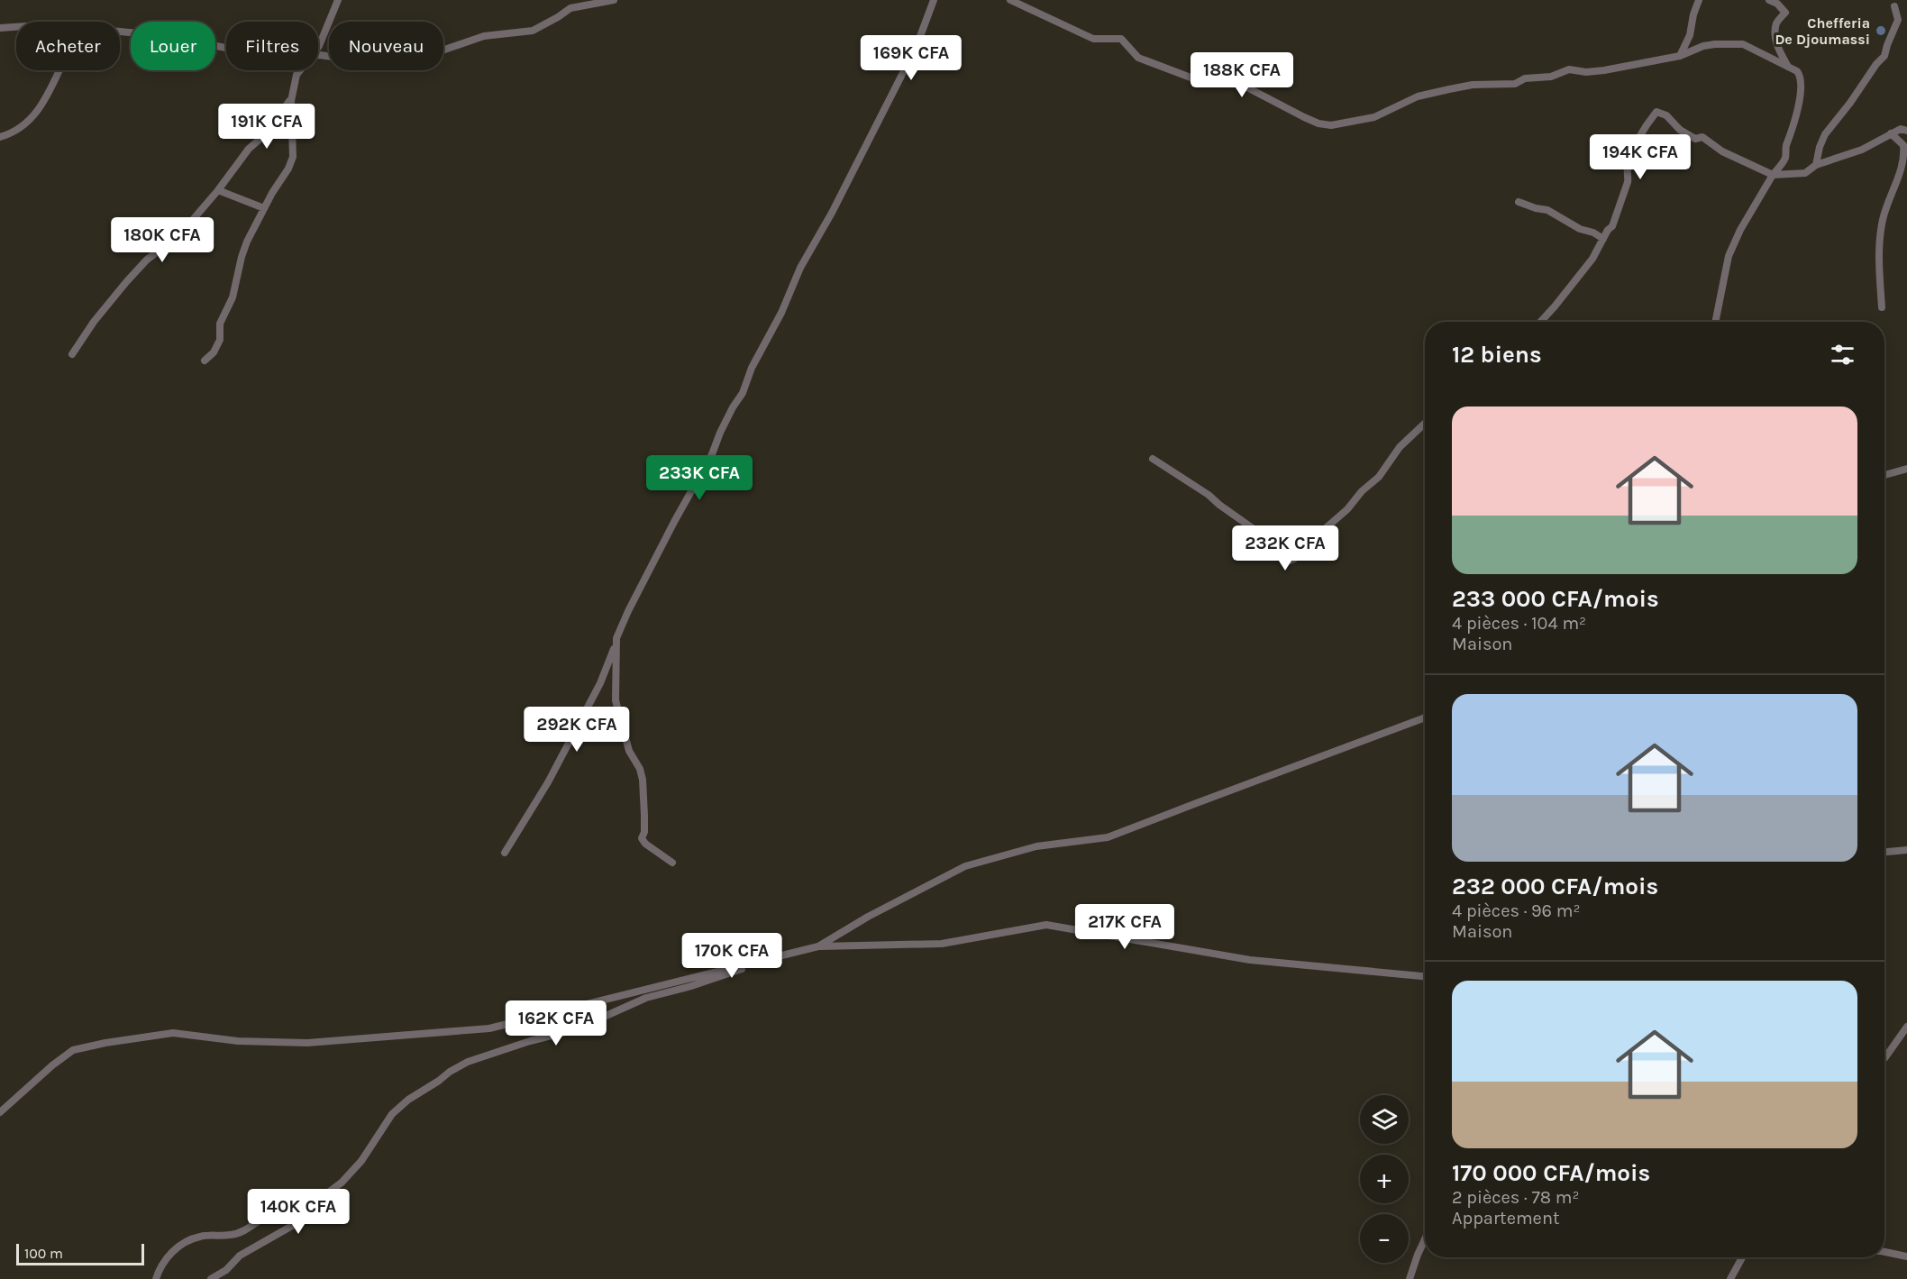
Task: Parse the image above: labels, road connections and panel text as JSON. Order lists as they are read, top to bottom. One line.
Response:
{"places":["Chefferia De Djoumassi"],"scale_bar":"100 m","page":{"chip":["Acheter","Louer","Filtres","Nouveau"],"price":["169K CFA","188K CFA","191K CFA","194K CFA","180K CFA","233K CFA","232K CFA","292K CFA","217K CFA","170K CFA","162K CFA","140K CFA"],"heading":"12 biens","list":[{"name":"233 000 CFA/mois","note":"4 pièces · 104 m² · Maison"},{"name":"232 000 CFA/mois","note":"4 pièces · 96 m² · Maison"},{"name":"170 000 CFA/mois","note":"2 pièces · 78 m² · Appartement"}],"map_buttons":["+","−"],"scale":"100 m"}}
